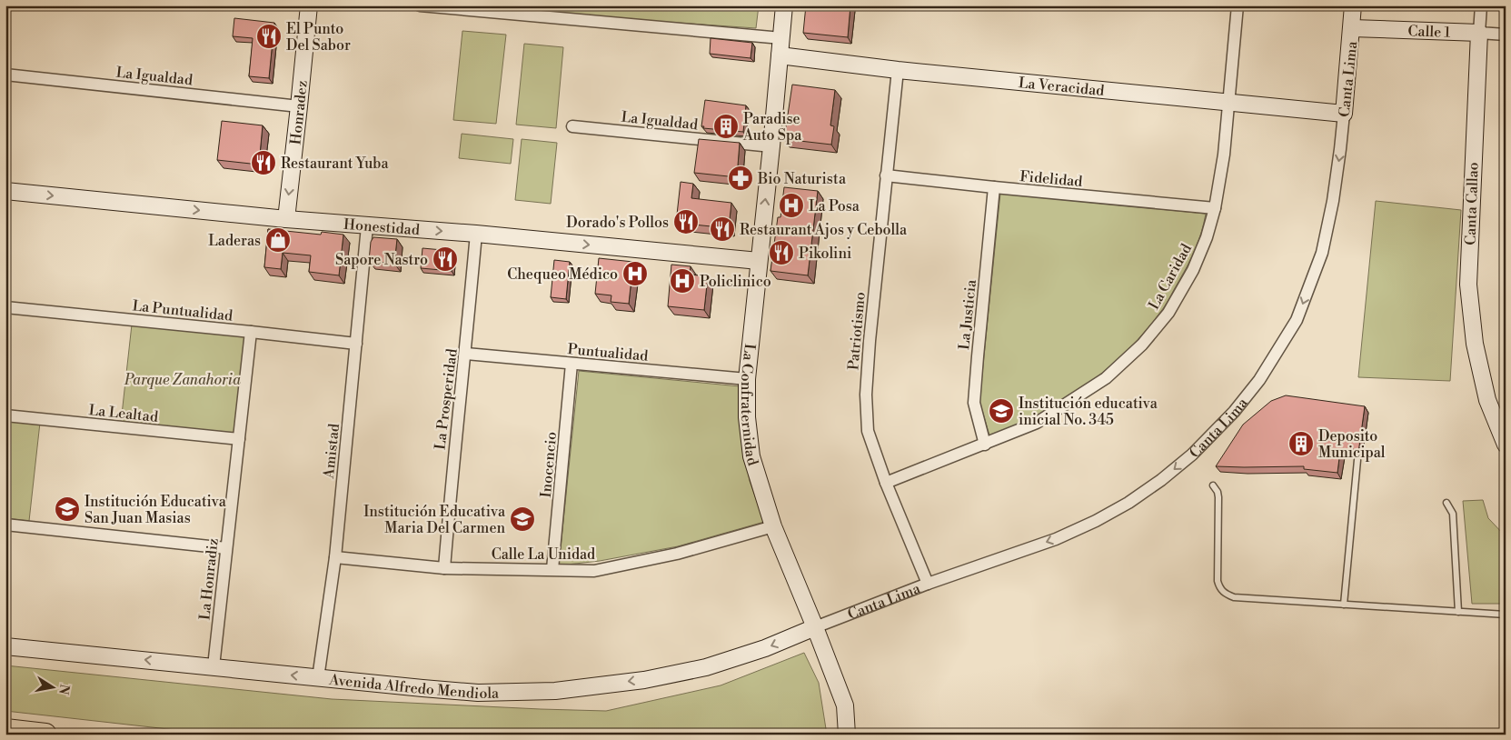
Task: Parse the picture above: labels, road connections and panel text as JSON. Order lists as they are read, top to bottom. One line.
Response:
{"streets":{"street":["Calle 1","La Igualdad","Canta Lima","La Veracidad","Honradez","Fidelidad","Canta Callao","Honestidad","La Caridad","La Puntualidad","La Justicia","Patriotismo","Puntualidad","La Prosperidad","La Confraternidad","La Lealtad","Amistad","Inocencio","Calle La Unidad","La Honradiz","Avenida Alfredo Mendiola"]},"crossings":[["Calle 1","Canta Lima"],["Calle 1","Canta Callao"],["La Igualdad","Honradez"],["La Igualdad","La Confraternidad"],["Canta Lima","La Veracidad"],["Canta Lima","Patriotismo"],["Canta Lima","La Confraternidad"],["Canta Lima","Avenida Alfredo Mendiola"],["La Veracidad","La Caridad"],["La Veracidad","Patriotismo"],["La Veracidad","La Confraternidad"],["Honradez","Honestidad"],["Fidelidad","La Caridad"],["Fidelidad","La Justicia"],["Fidelidad","Patriotismo"],["Honestidad","La Prosperidad"],["Honestidad","La Confraternidad"],["Honestidad","Amistad"],["La Caridad","La Justicia"],["La Caridad","Patriotismo"],["La Puntualidad","Amistad"],["La Puntualidad","La Honradiz"],["Puntualidad","La Prosperidad"],["Puntualidad","La Confraternidad"],["Puntualidad","Inocencio"],["La Prosperidad","Calle La Unidad"],["La Confraternidad","Calle La Unidad"],["La Confraternidad","Avenida Alfredo Mendiola"],["La Lealtad","La Honradiz"],["Amistad","Calle La Unidad"],["Amistad","Avenida Alfredo Mendiola"],["Inocencio","Calle La Unidad"],["La Honradiz","Avenida Alfredo Mendiola"]],"one_way":["Canta Lima","Honradez","Honestidad","Avenida Alfredo Mendiola"],"parks":["Parque Zanahoria"],"places":{"restaurant":["El Punto Del Sabor","Restaurant Yuba","Dorado's Pollos","Restaurant Ajos y Cebolla","Pikolini","Sapore Nastro"],"building":["Paradise Auto Spa","Deposito Municipal"],"pharmacy":["Bio Naturista"],"hospital":["La Posa","Chequeo Médico","Policlinico"],"shop":["Laderas"],"school or university":["Institución educativa inicial No. 345","Institución Educativa San Juan Masias","Institución Educativa Maria Del Carmen"]},"north":"right"}
